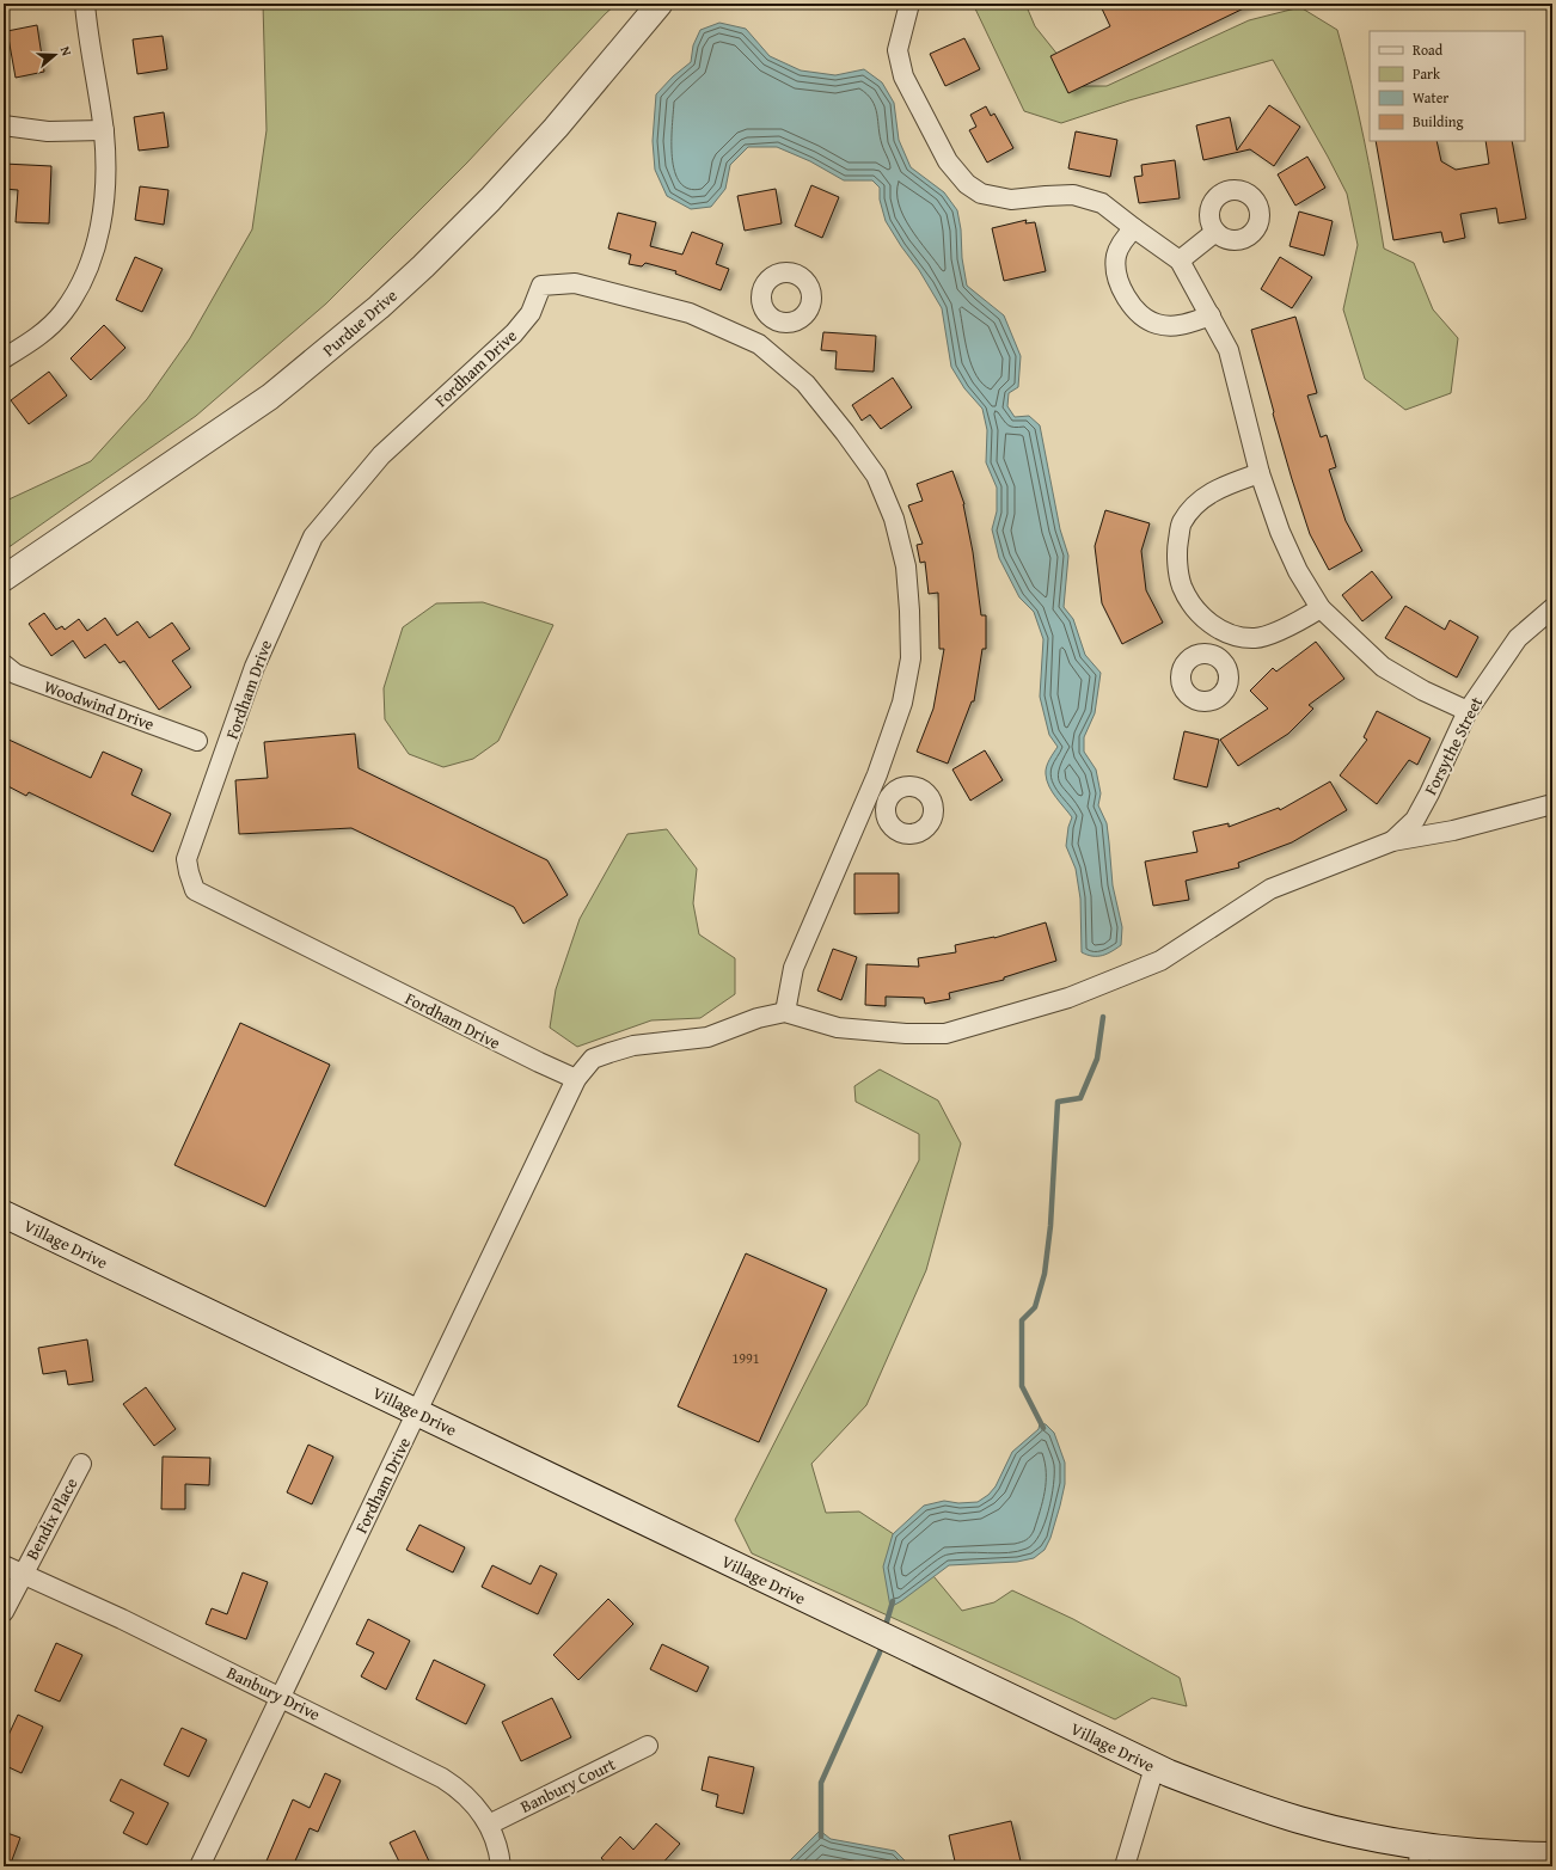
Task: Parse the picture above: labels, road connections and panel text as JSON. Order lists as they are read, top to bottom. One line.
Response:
{"streets":{"main road":["Village Drive"],"street":["Purdue Drive","Fordham Drive","Woodwind Drive","Forsythe Street","Bendix Place","Banbury Drive","Banbury Court"]},"crossings":[["Fordham Drive","Village Drive"],["Fordham Drive","Banbury Drive"],["Bendix Place","Banbury Drive"],["Banbury Drive","Banbury Court"]],"house_numbers":["1991"],"legend":["Road","Park","Water","Building"],"north":"right"}
